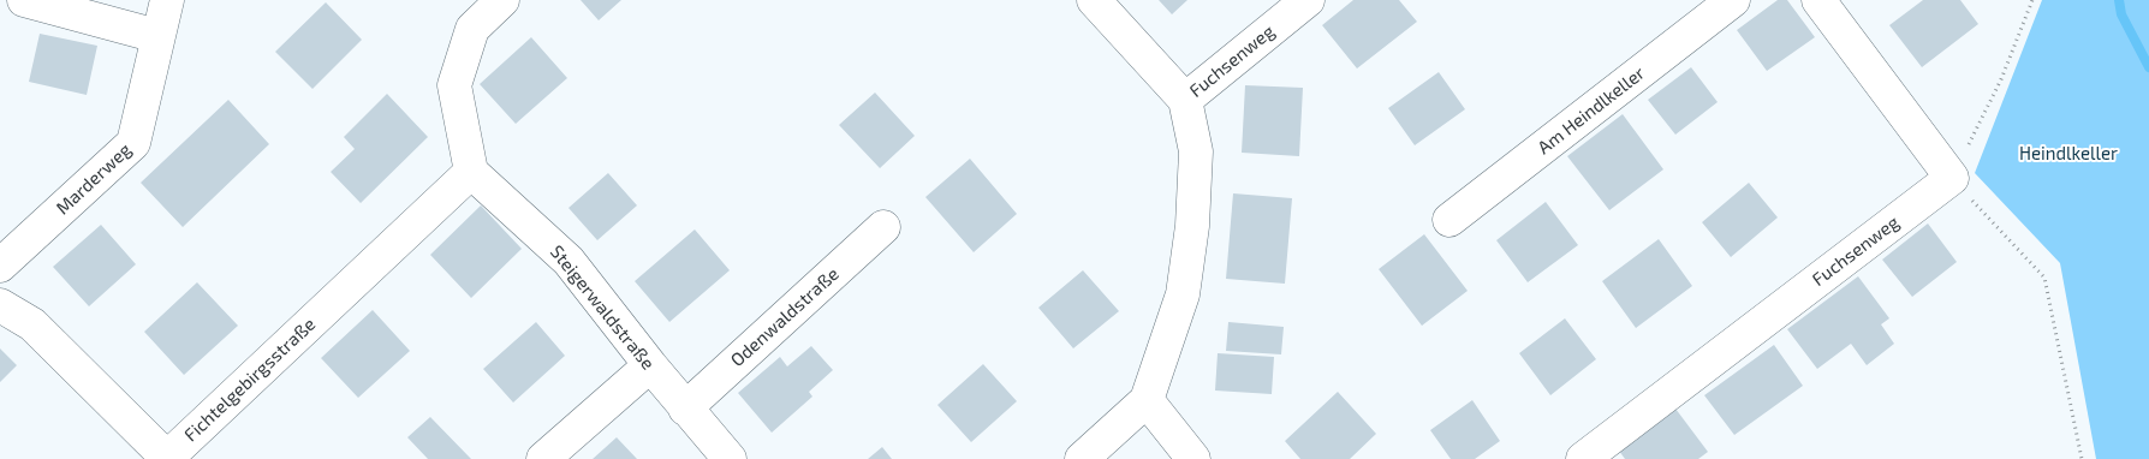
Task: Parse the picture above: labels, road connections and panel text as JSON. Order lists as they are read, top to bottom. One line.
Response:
{"streets":{"street":["Fuchsenweg","Am Heindlkeller","Marderweg","Steigerwaldstraße","Odenwaldstraße","Fichtelgebirgsstraße"]},"crossings":[["Steigerwaldstraße","Odenwaldstraße"],["Steigerwaldstraße","Fichtelgebirgsstraße"]],"parks":["Heindlkeller"]}
